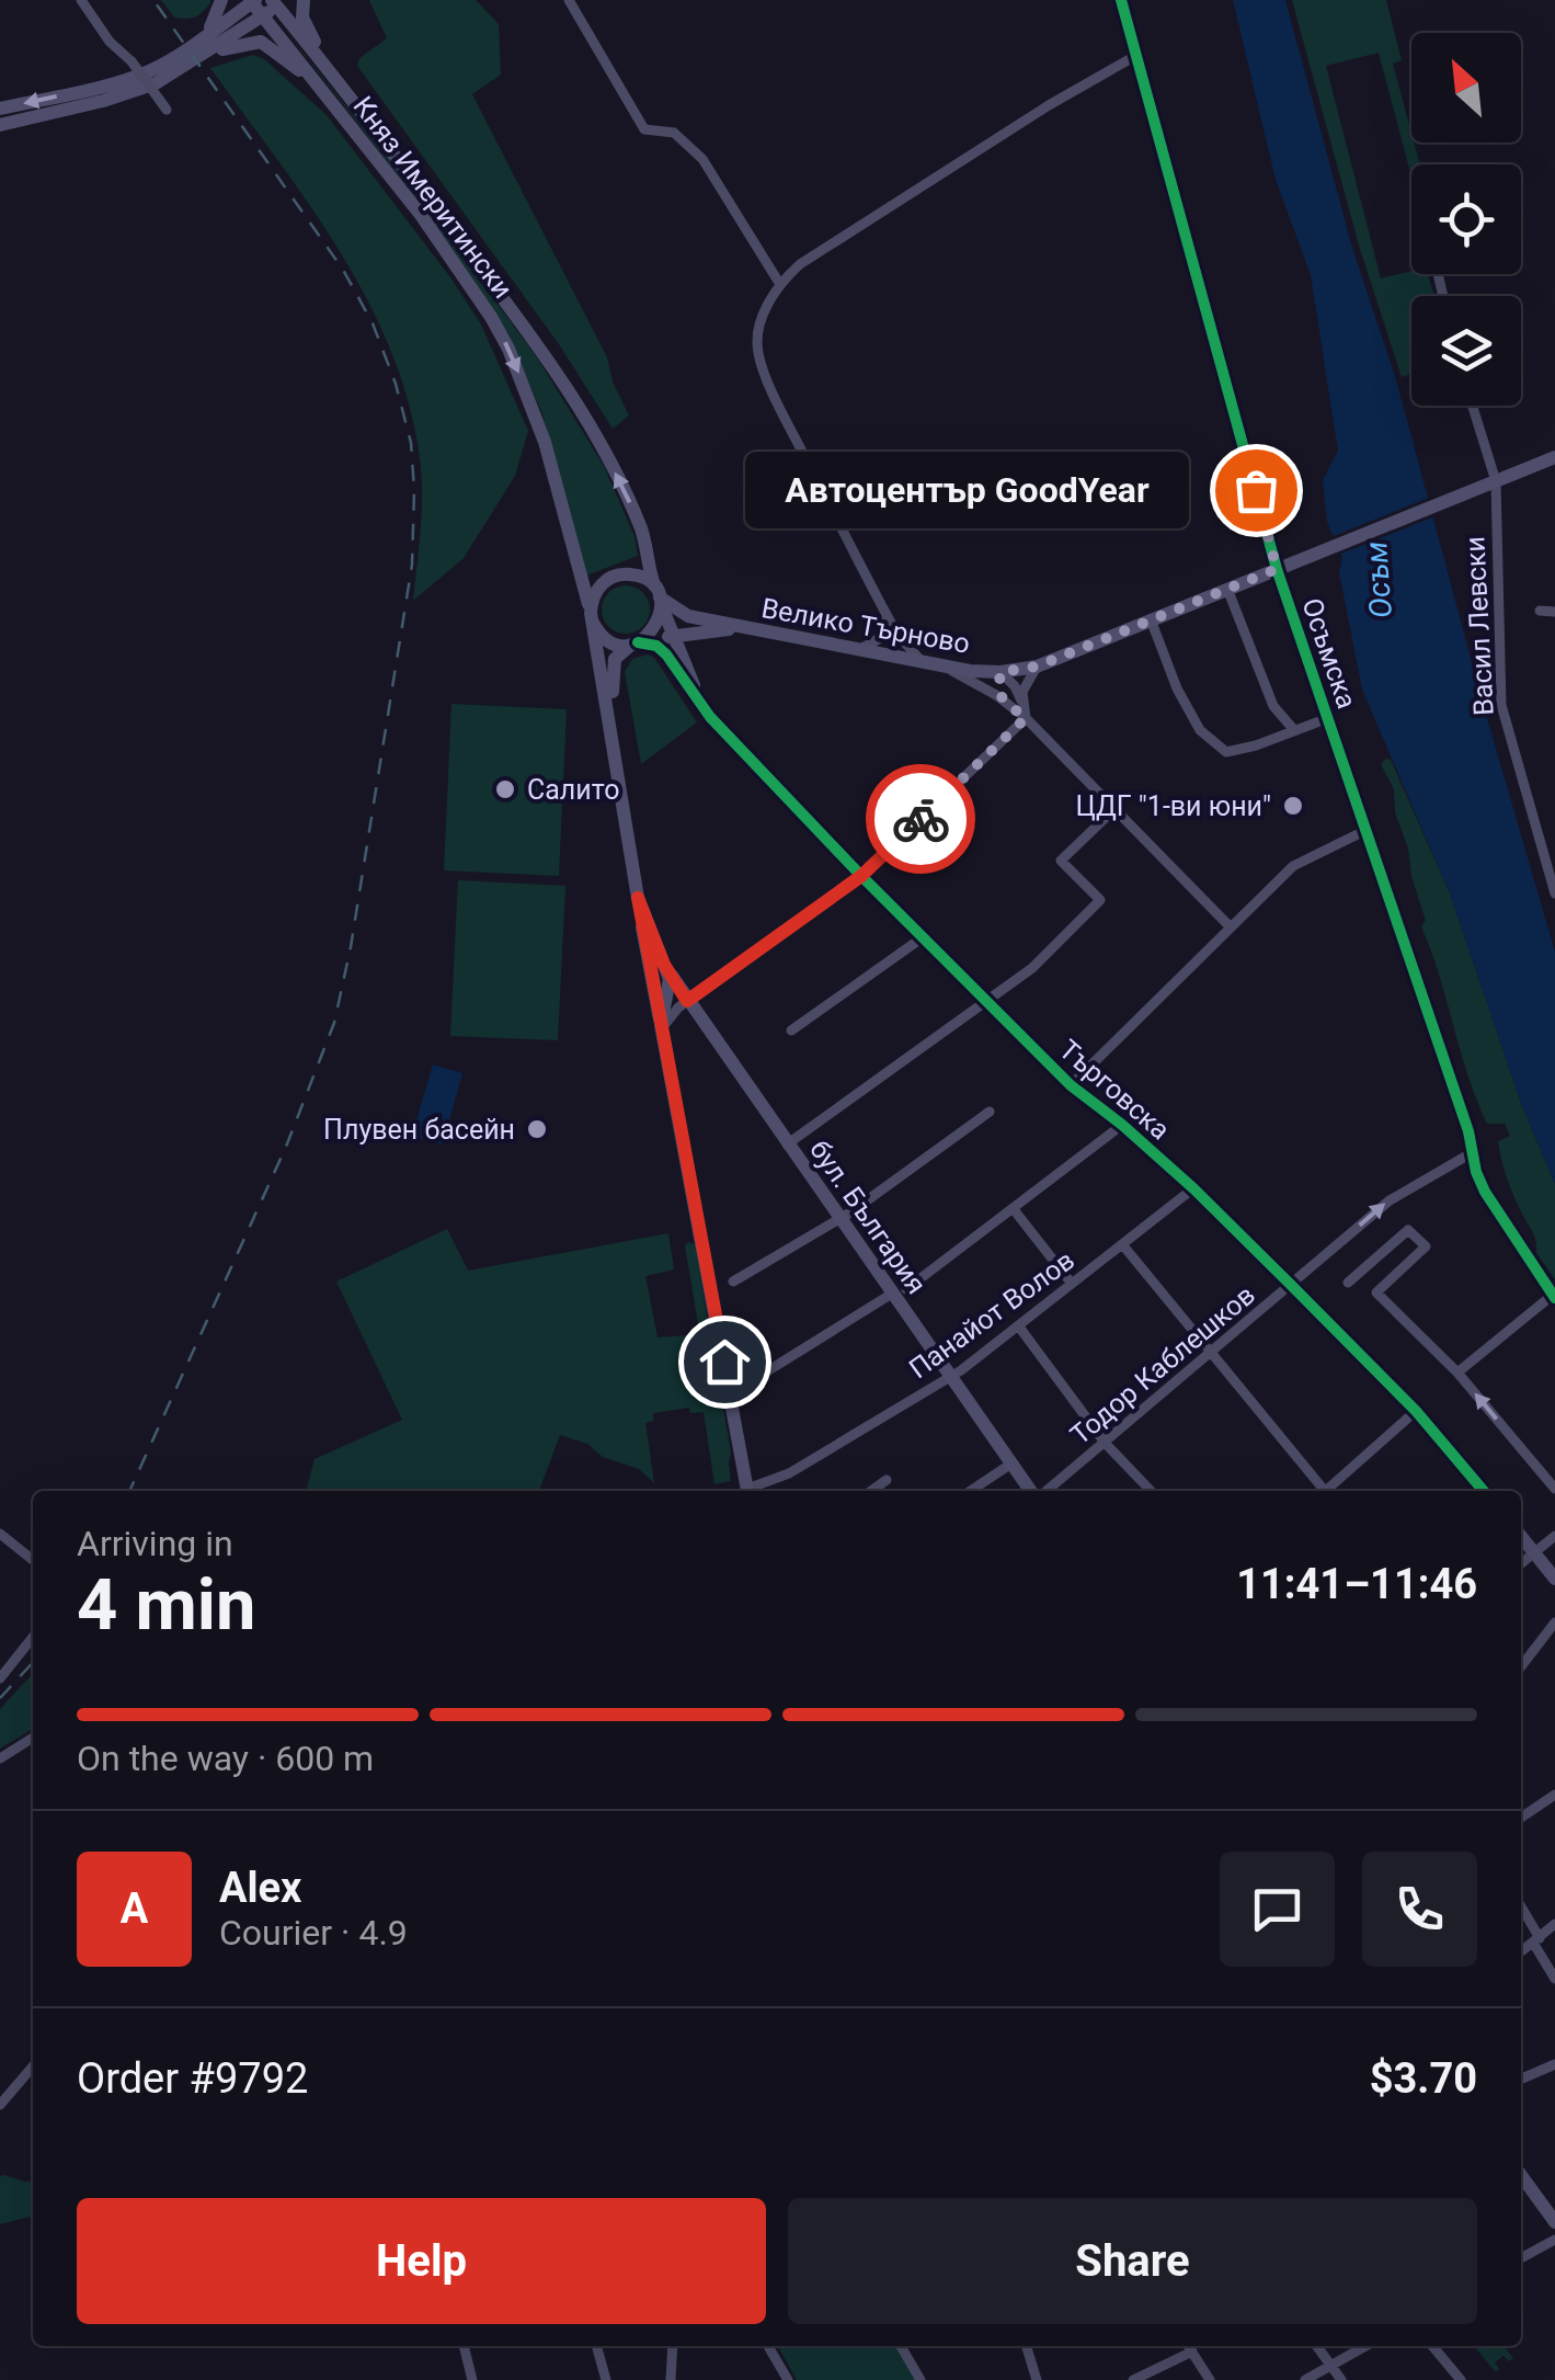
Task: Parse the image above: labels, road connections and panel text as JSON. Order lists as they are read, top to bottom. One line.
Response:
{"streets":{"street":["Княз Имеритински","Велико Търново","Васил Левски","Осъмска","Търговска","бул. България","Панайот Волов","Тодор Каблешков"]},"crossings":[["Княз Имеритински","Велико Търново"],["Княз Имеритински","бул. България"],["Велико Търново","Васил Левски"],["Велико Търново","Осъмска"],["Осъмска","Тодор Каблешков"],["Търговска","Панайот Волов"],["Търговска","Тодор Каблешков"],["бул. България","Панайот Волов"]],"one_way":["Тодор Каблешков"],"water":["Осъм"],"places":["Автоцентър GoodYear","Салито","ЦДГ \"1-ви юни\"","Плувен басейн"],"north":"top left","page":{"bubble":"Автоцентър GoodYear","heading":["4 min","Arriving in","11:41–11:46"],"panel":["Alex","Courier · 4.9","Order #9792","$3.70"],"bar":"On the way · 600 m","round":"A","buttons":["Help","Share"]}}
